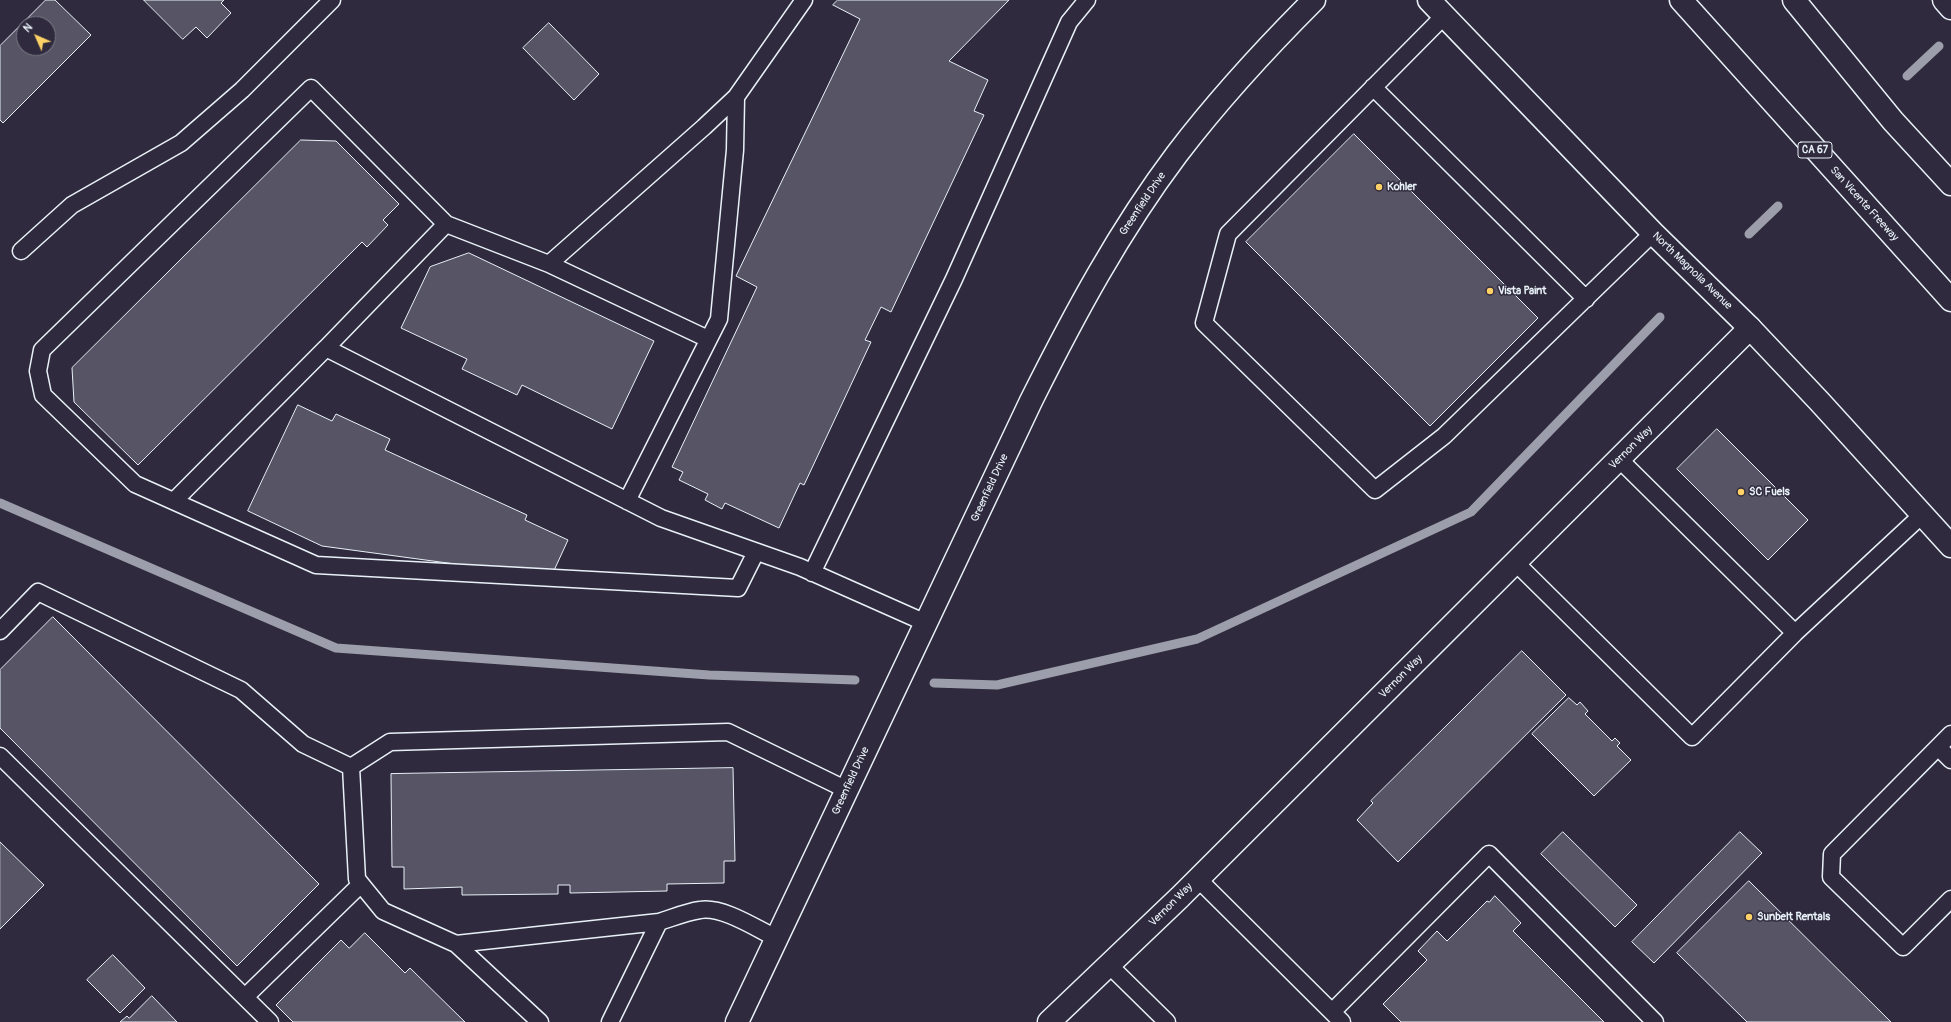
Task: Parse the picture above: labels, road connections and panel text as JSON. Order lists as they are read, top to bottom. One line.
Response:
{"streets":{"main road":["CA 67","Greenfield Drive","San Vicente Freeway","North Magnolia Avenue","Vernon Way"]},"crossings":[["North Magnolia Avenue","Vernon Way"]],"places":["Kohler","Vista Paint","SC Fuels","Sunbelt Rentals"],"north":"top left"}
